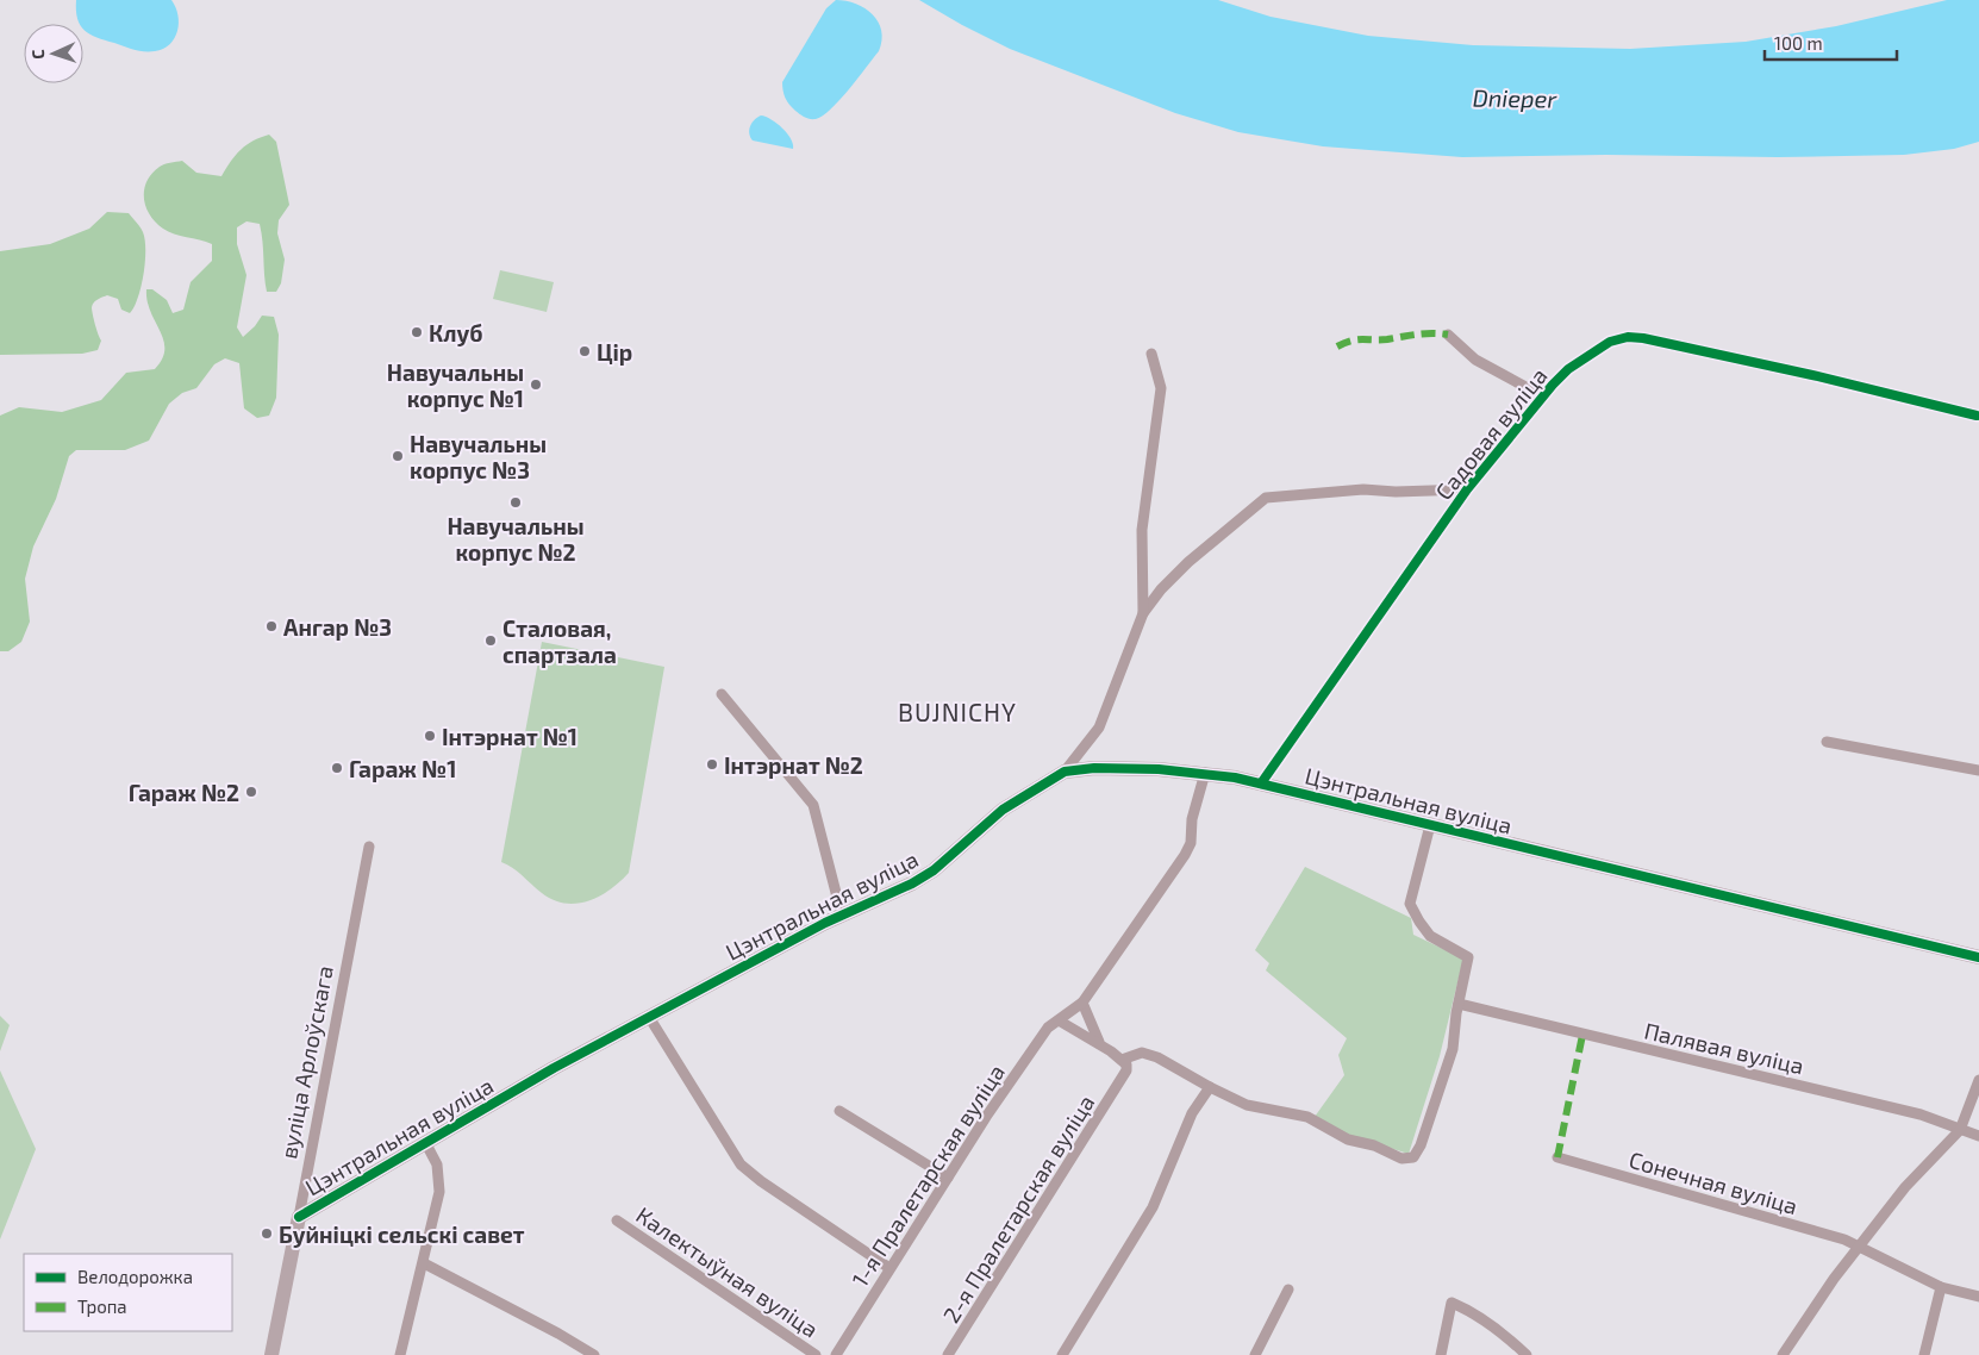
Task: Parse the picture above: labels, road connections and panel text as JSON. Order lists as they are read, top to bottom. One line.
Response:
{"streets":{"street":["Садовая вуліца","Цэнтральная вуліца","Палявая вуліца","вуліца Арлоўскага","1-я Пралетарская вуліца","Сонечная вуліца","2-я Пралетарская вуліца","Калектыўная вуліца"]},"crossings":[["Садовая вуліца","Цэнтральная вуліца"],["Цэнтральная вуліца","вуліца Арлоўскага"]],"districts":["BUJNICHY"],"water":["Dnieper"],"places":["Клуб","Цір","Навучальны корпус №1","Навучальны корпус №3","Навучальны корпус №2","Ангар №3","Сталовая, спартзала","Інтэрнат №1","Інтэрнат №2","Гараж №1","Гараж №2","Буйніцкі сельскі савет"],"legend":["Велодорожка","Тропа"],"scale_bar":"100 m","north":"left"}
